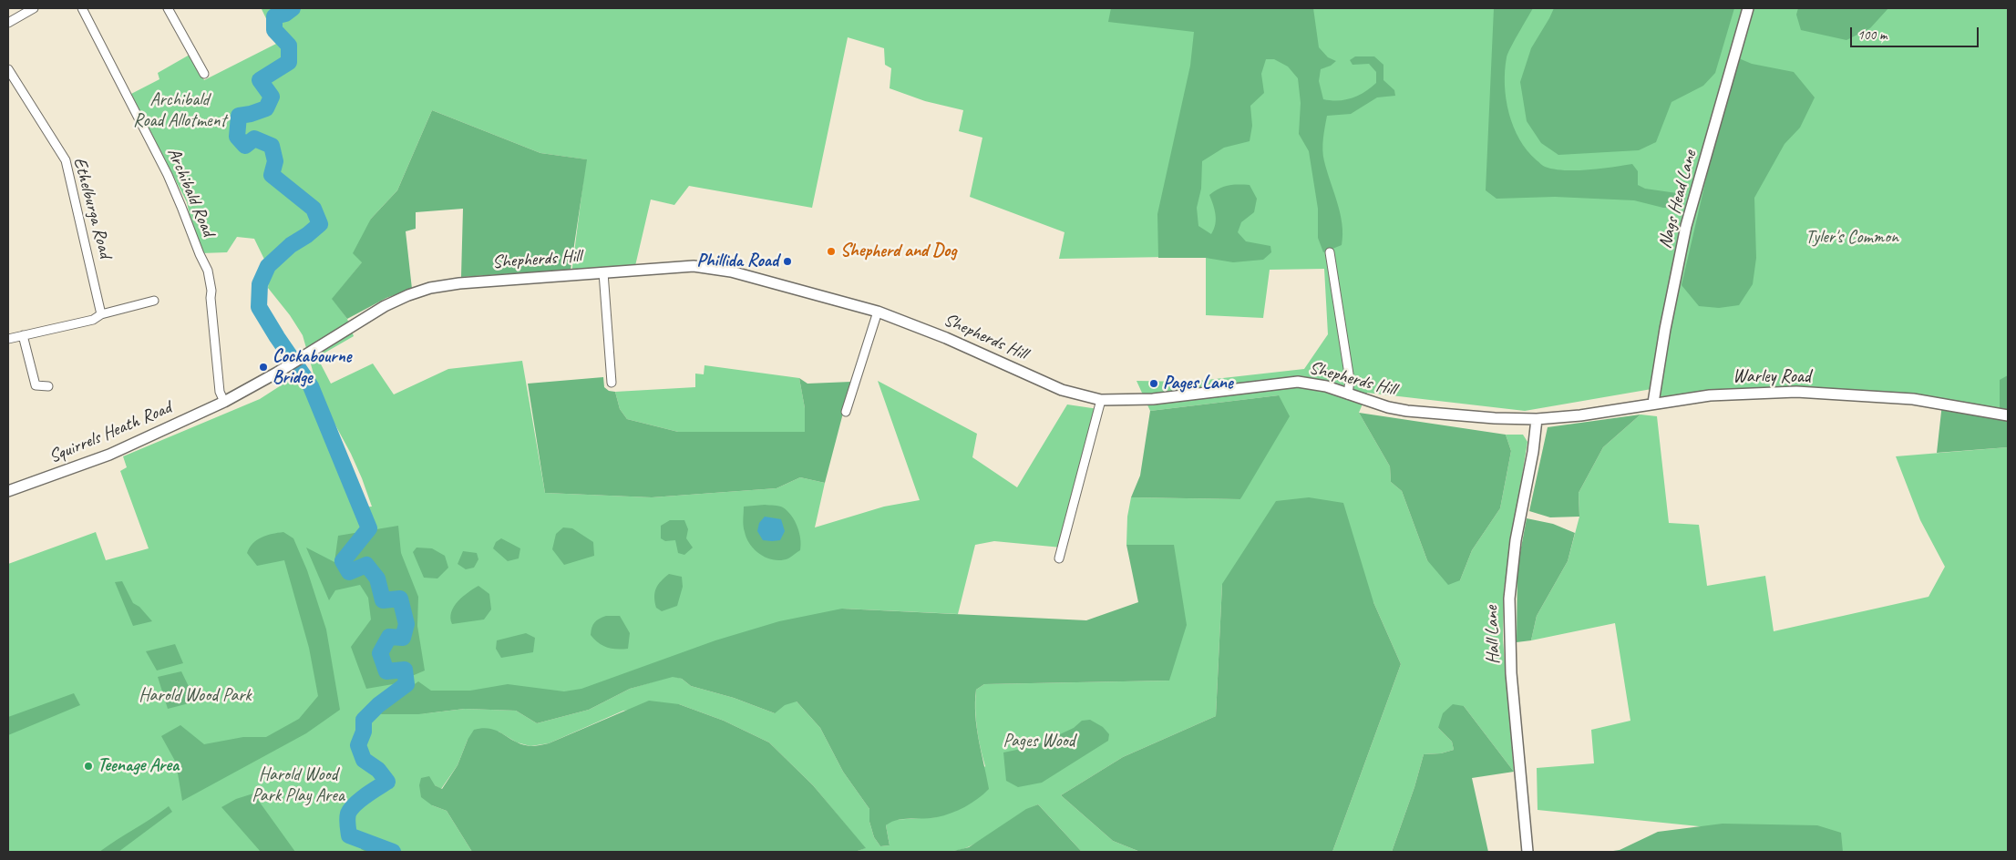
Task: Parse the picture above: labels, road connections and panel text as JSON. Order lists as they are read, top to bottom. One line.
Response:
{"streets":{"street":["Archibald Road","Nags Head Lane","Ethelburga Road","Shepherds Hill","Warley Road","Squirrels Heath Road","Hall Lane"]},"crossings":[["Archibald Road","Shepherds Hill"],["Archibald Road","Squirrels Heath Road"],["Nags Head Lane","Warley Road"],["Shepherds Hill","Warley Road"],["Shepherds Hill","Squirrels Heath Road"],["Shepherds Hill","Hall Lane"],["Warley Road","Hall Lane"]],"parks":["Archibald Road Allotment","Tyler's Common","Harold Wood Park","Pages Wood","Harold Wood Park Play Area"],"places":["Shepherd and Dog","Phillida Road","Cockabourne Bridge","Pages Lane","Teenage Area"],"scale_bar":"100 m"}
